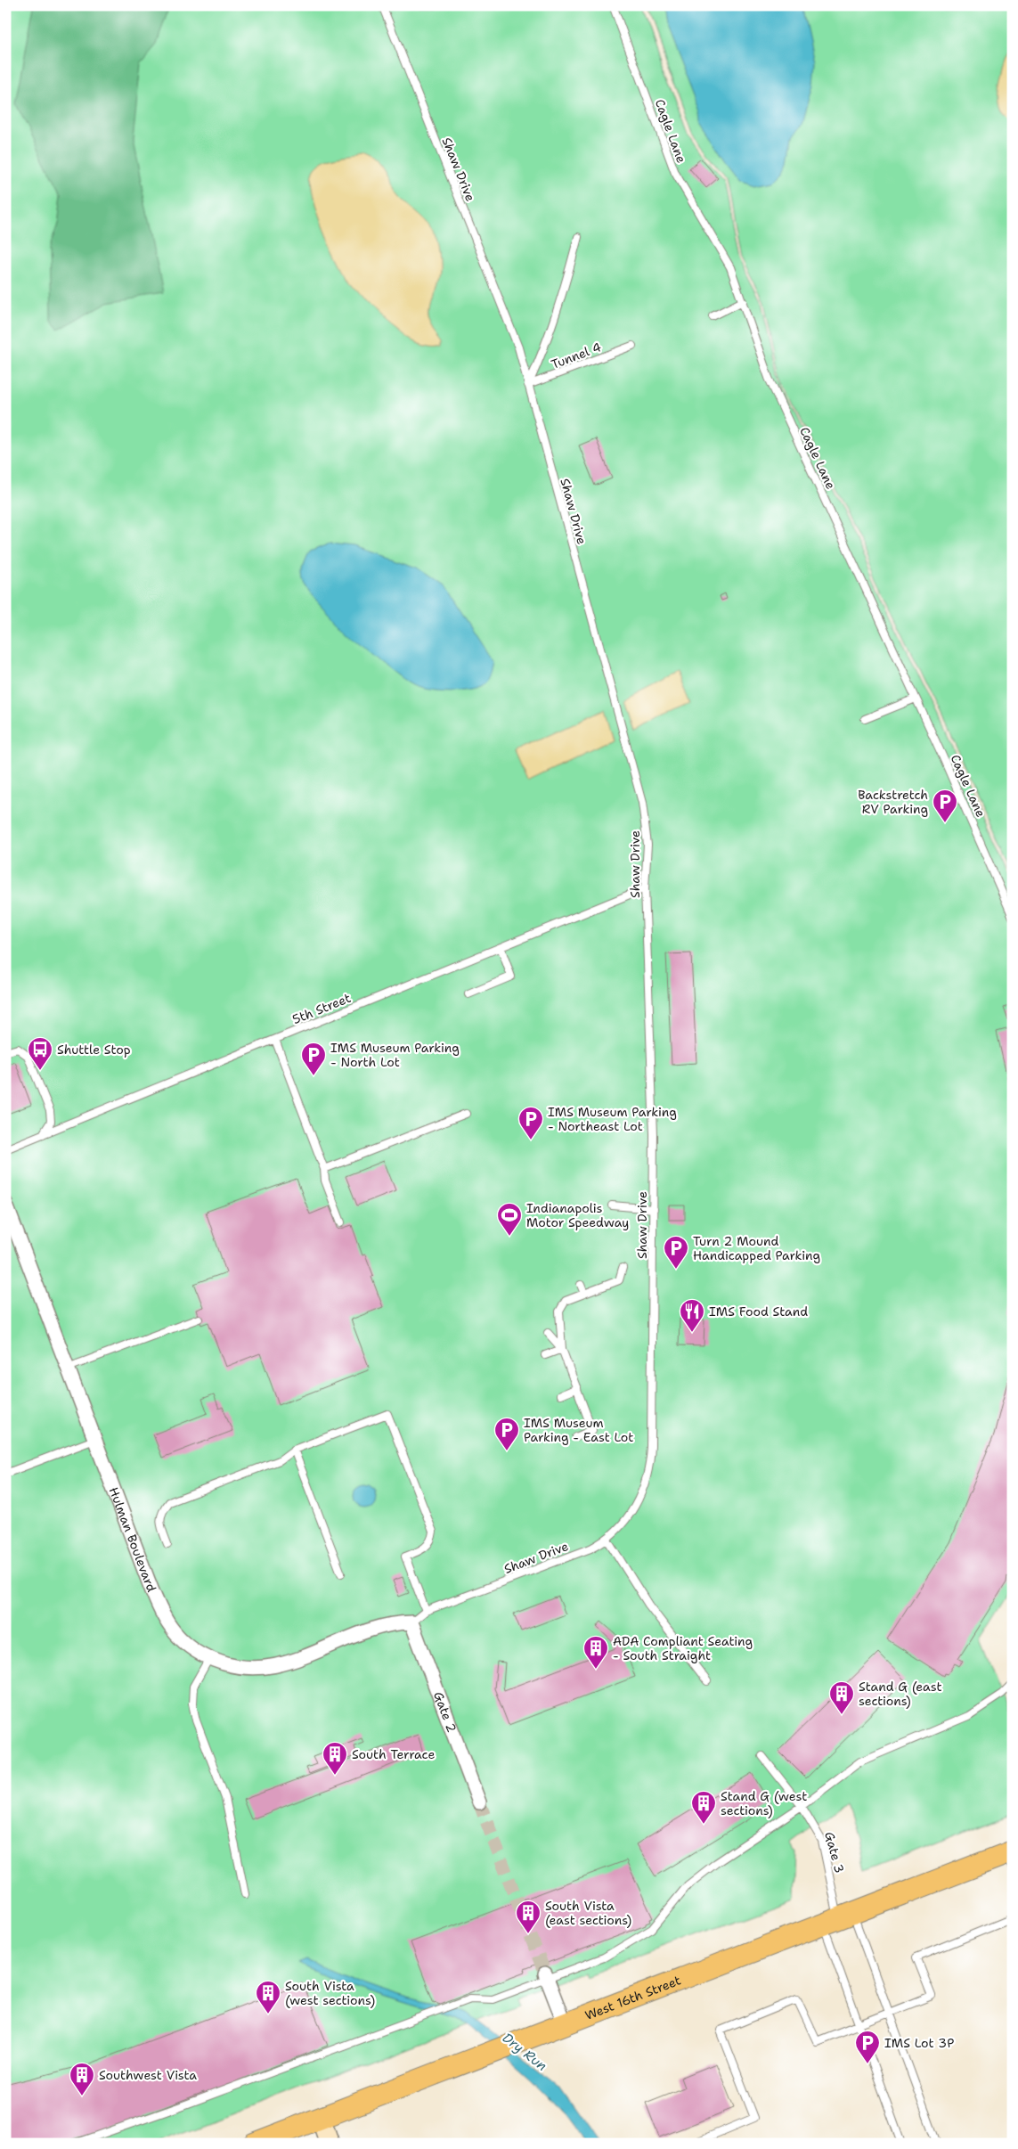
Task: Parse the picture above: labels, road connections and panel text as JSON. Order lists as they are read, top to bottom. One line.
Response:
{"streets":{"main road":["West 16th Street"],"street":["Hulman Boulevard","Gate 2"],"lane":["Cagle Lane","Shaw Drive","Tunnel 4","5th Street","Gate 3"]},"crossings":[["Shaw Drive","Tunnel 4"],["Shaw Drive","5th Street"],["Shaw Drive","Hulman Boulevard"],["Shaw Drive","Gate 2"],["Hulman Boulevard","Gate 2"],["Gate 3","West 16th Street"]],"water":["Dry Run"],"places":{"parking":["Backstretch RV Parking","IMS Museum Parking - North Lot","IMS Museum Parking - Northeast Lot","Turn 2 Mound Handicapped Parking","IMS Museum Parking - East Lot","IMS Lot 3P"],"bus stop":["Shuttle Stop"],"sports":["Indianapolis Motor Speedway"],"restaurant":["IMS Food Stand"],"building":["ADA Compliant Seating - South Straight","Stand G (east sections)","South Terrace","Stand G (west sections)","South Vista (east sections)","South Vista (west sections)","Southwest Vista"]}}
